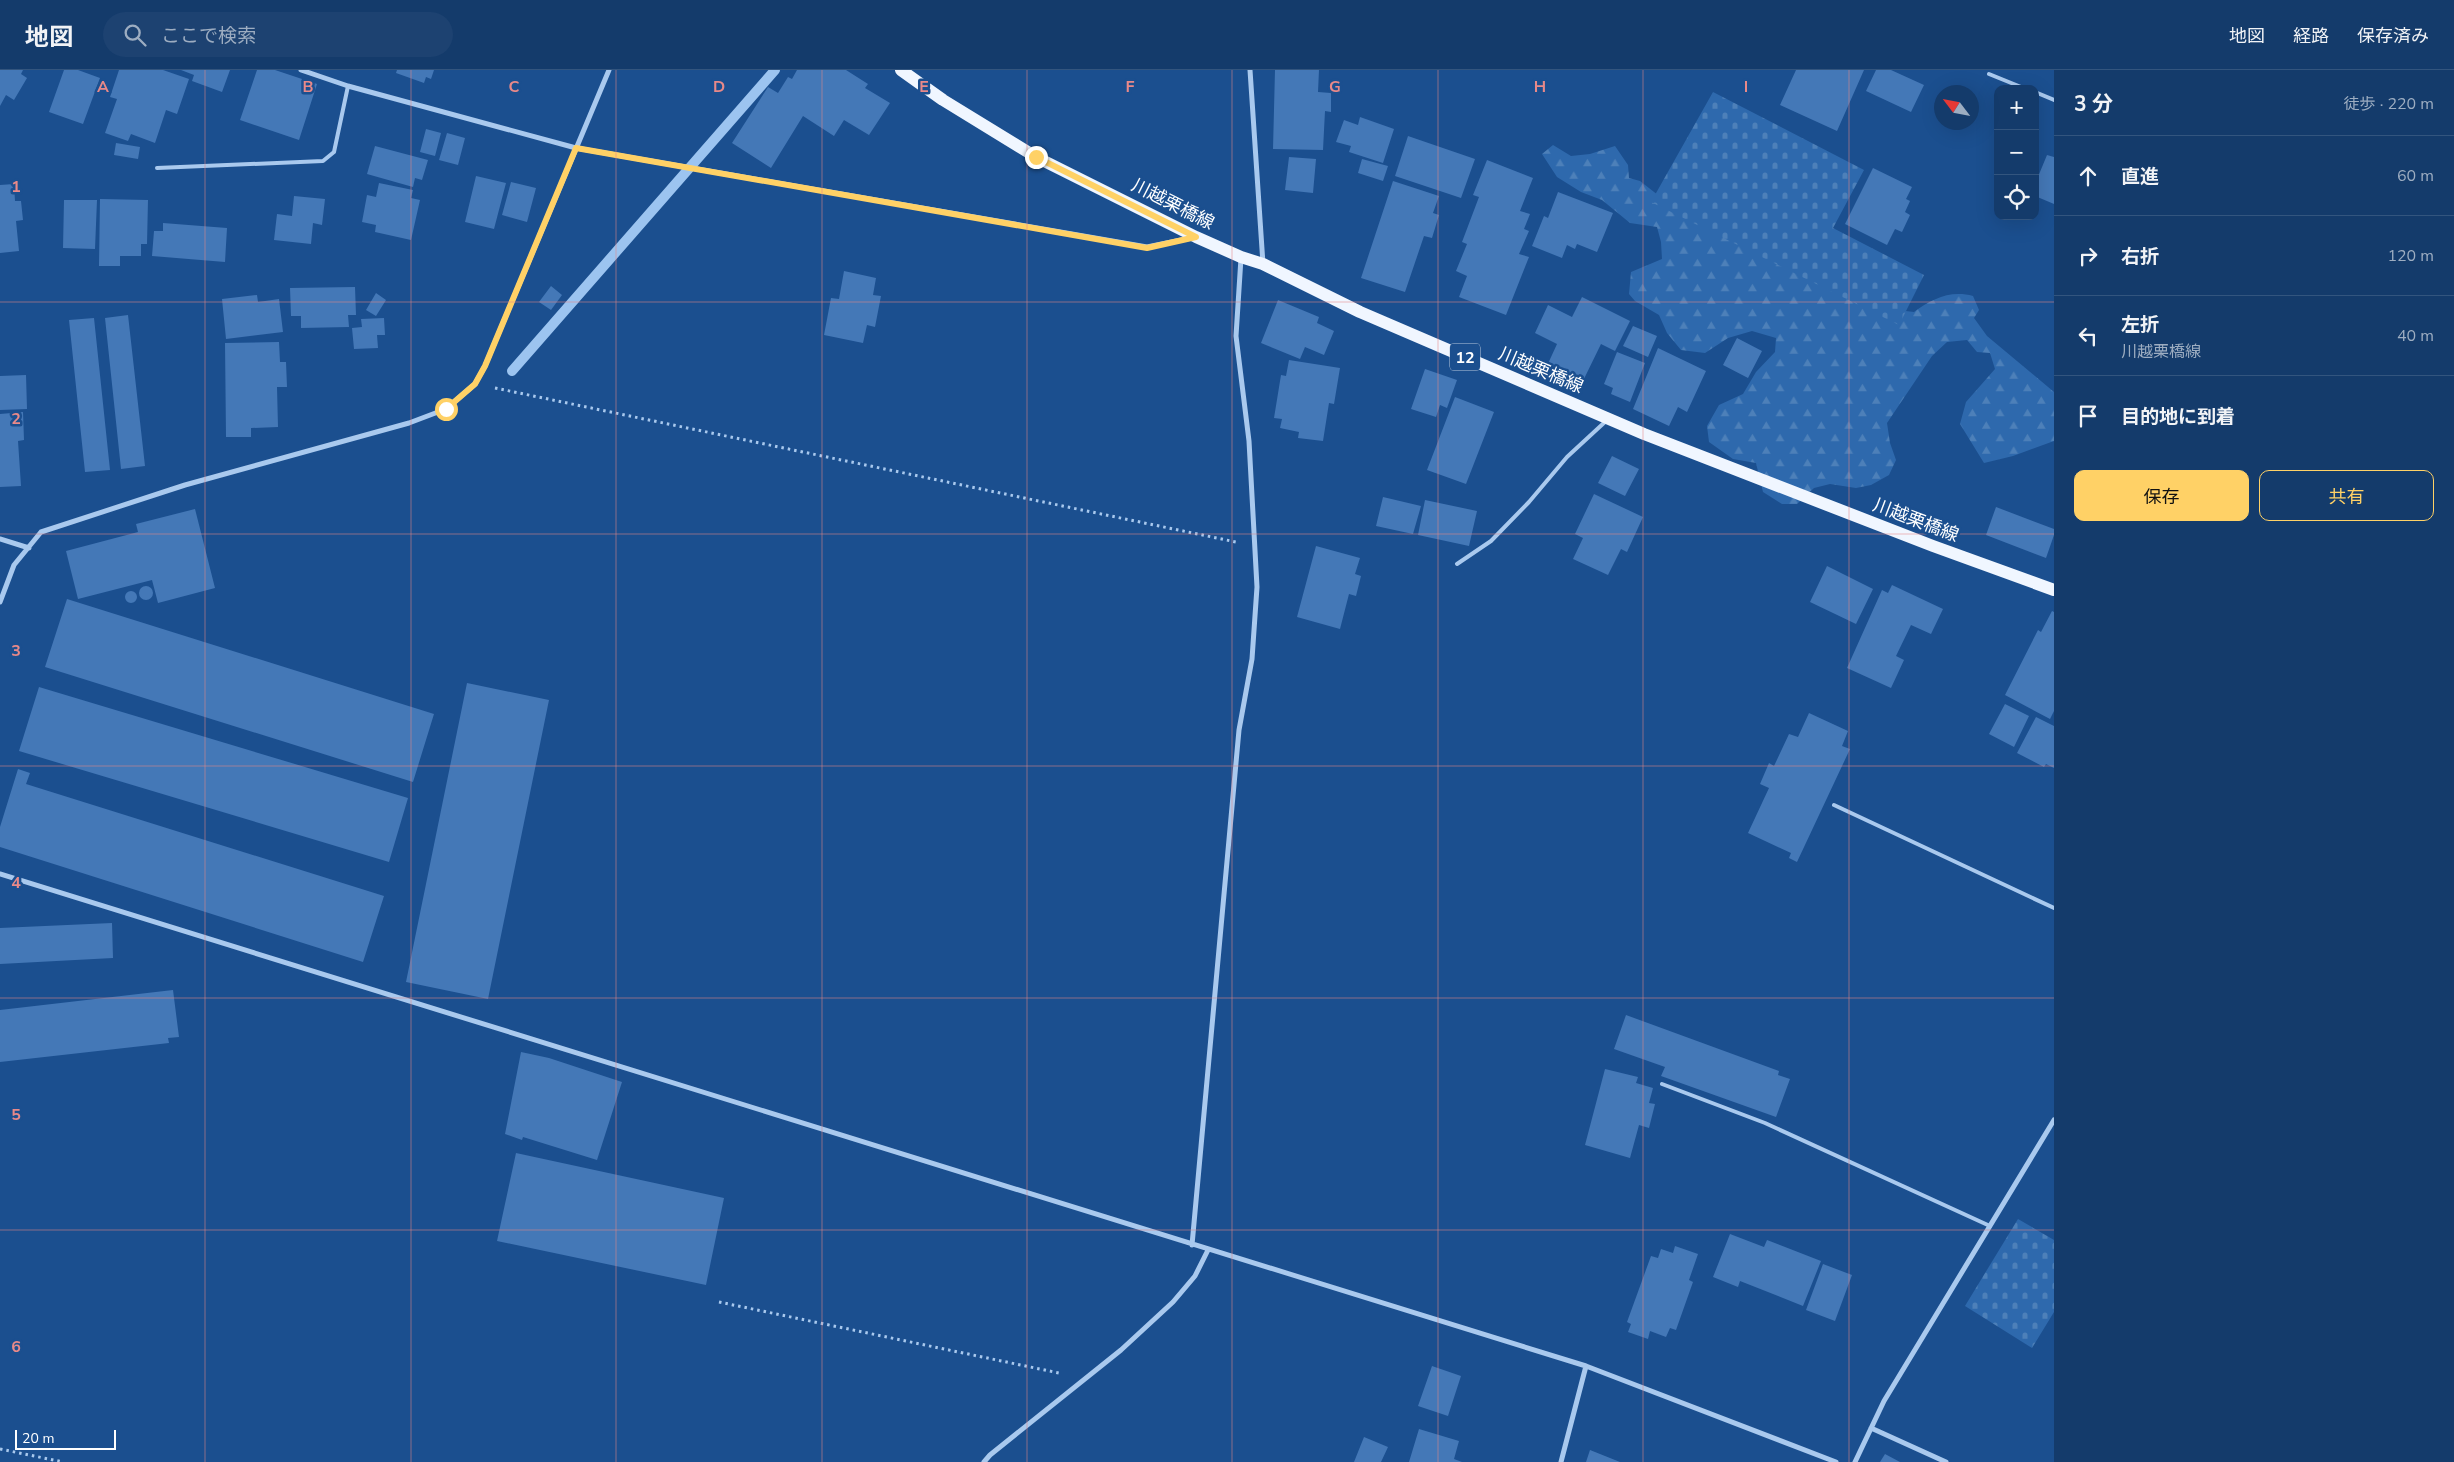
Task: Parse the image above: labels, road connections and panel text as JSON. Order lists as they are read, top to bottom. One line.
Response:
{"streets":{"main road":["川越栗橋線","12"]},"scale_bar":"20 m","north":"top left","page":{"header":"地図","search":"ここで検索","nav":["地図","経路","保存済み"],"heading":["3 分","徒歩 · 220 m"],"map_buttons":["+","−"],"list":[["直進","60 m"],["右折","120 m"],["左折","川越栗橋線","40 m"],"目的地に到着"],"buttons":["保存","共有"],"scale":"20 m"},"grid":{"columns":["A","B","C","D","E","F","G","H","I"],"rows":["1","2","3","4","5","6"]}}
